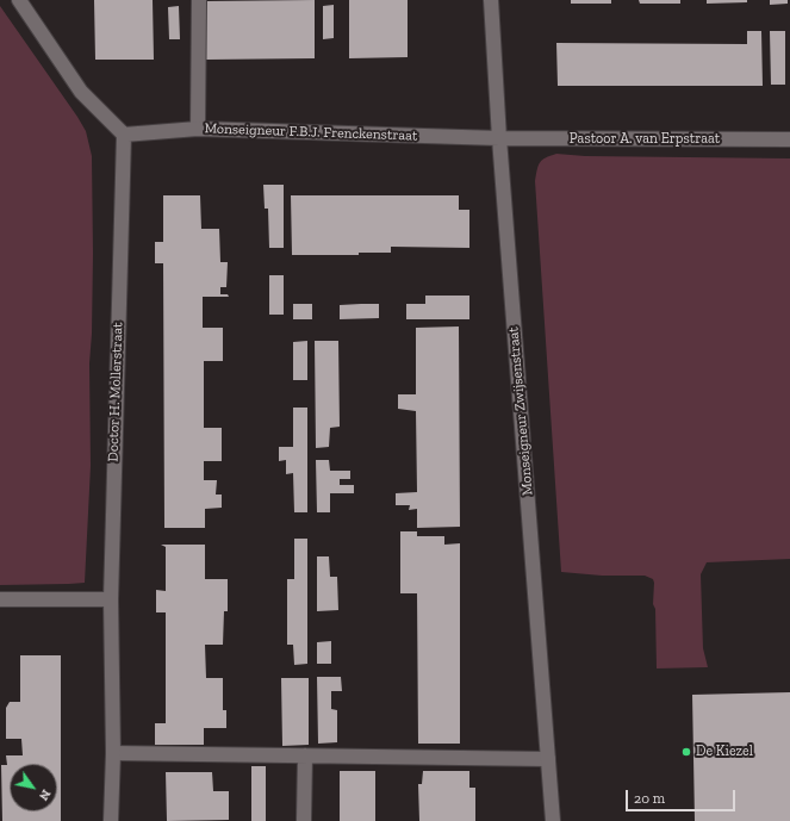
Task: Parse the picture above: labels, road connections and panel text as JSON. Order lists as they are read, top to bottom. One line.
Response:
{"streets":{"street":["Monseigneur F.B.J. Frenckenstraat","Pastoor A. van Erpstraat","Doctor H. Mollerstraat","Monseigneur Zwijsenstraat"]},"crossings":[["Monseigneur F.B.J. Frenckenstraat","Pastoor A. van Erpstraat"],["Monseigneur F.B.J. Frenckenstraat","Doctor H. Mollerstraat"],["Monseigneur F.B.J. Frenckenstraat","Monseigneur Zwijsenstraat"],["Pastoor A. van Erpstraat","Monseigneur Zwijsenstraat"]],"places":["De Kiezel"],"scale_bar":"20 m","north":"bottom right"}
